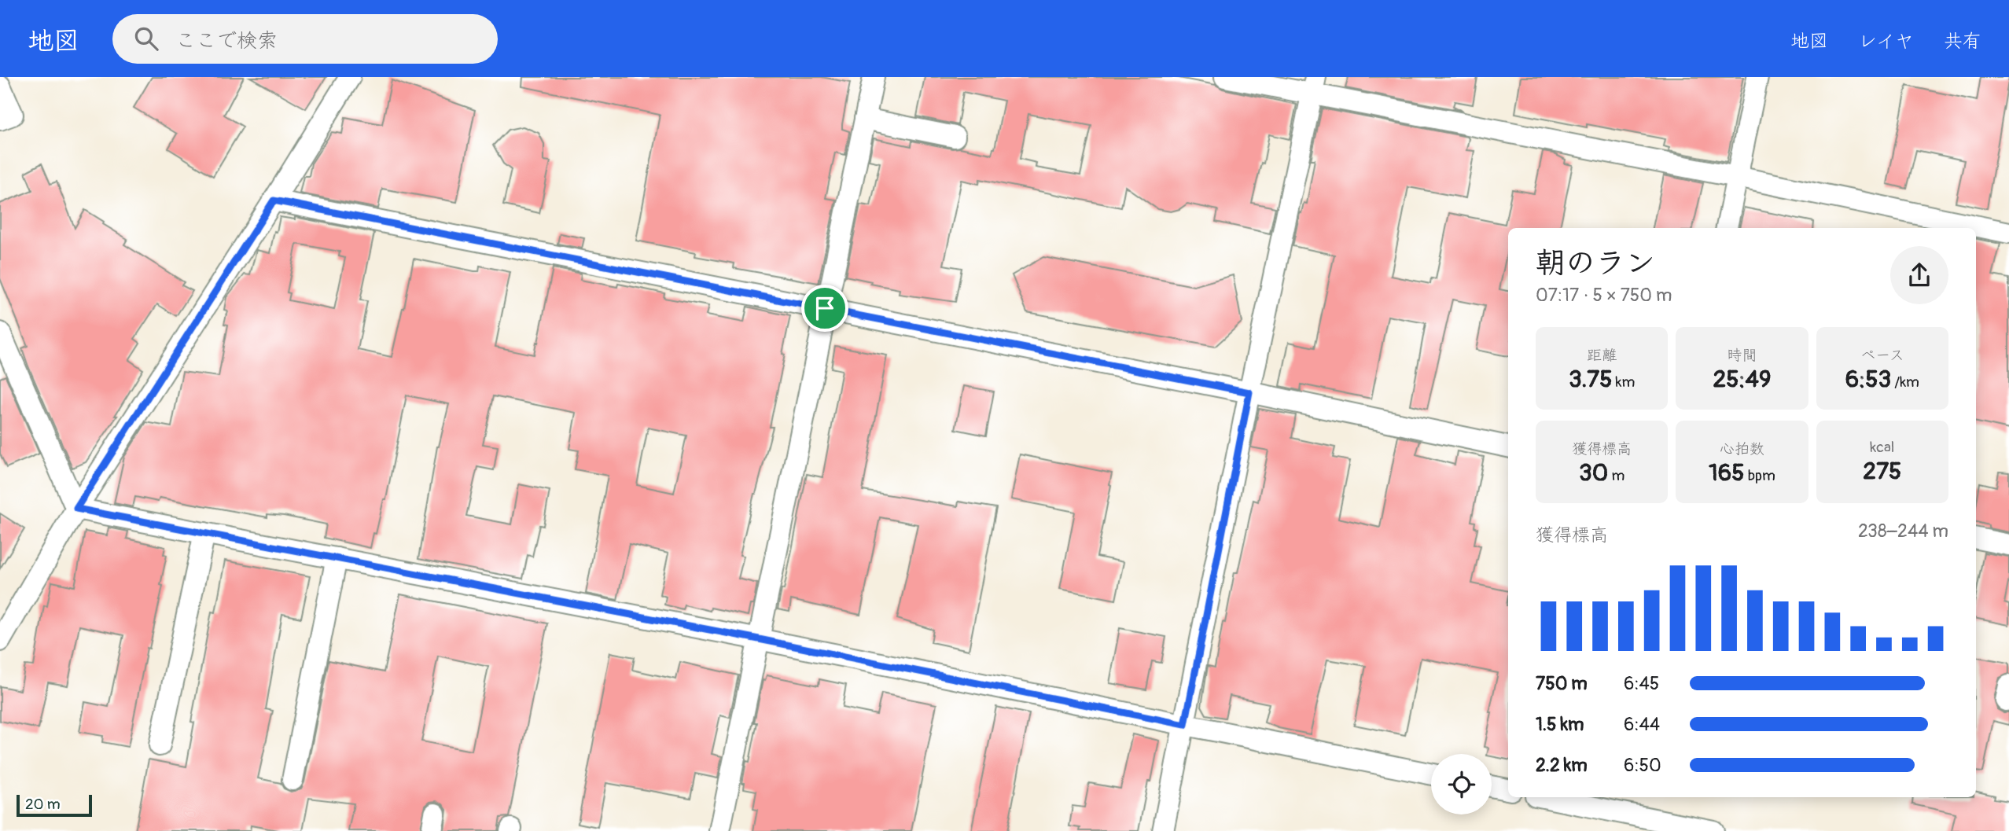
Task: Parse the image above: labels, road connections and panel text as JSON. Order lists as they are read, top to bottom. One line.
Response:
{"scale_bar":"20 m","page":{"header":"地図","search":"ここで検索","nav":["地図","レイヤ","共有"],"heading":["朝のラン","07:17 · 5 × 750 m"],"stats":[["距離","3.75 km"],["時間","25:49"],["ペース","6:53 /km"],["獲得標高","30 m"],["心拍数","165 bpm"],["kcal","275"]],"chart":["獲得標高","238–244 m"],"list":[{"name":"750 m","note":"6:45"},{"name":"1.5 km","note":"6:44"},{"name":"2.2 km","note":"6:50"}],"scale":"20 m"}}
